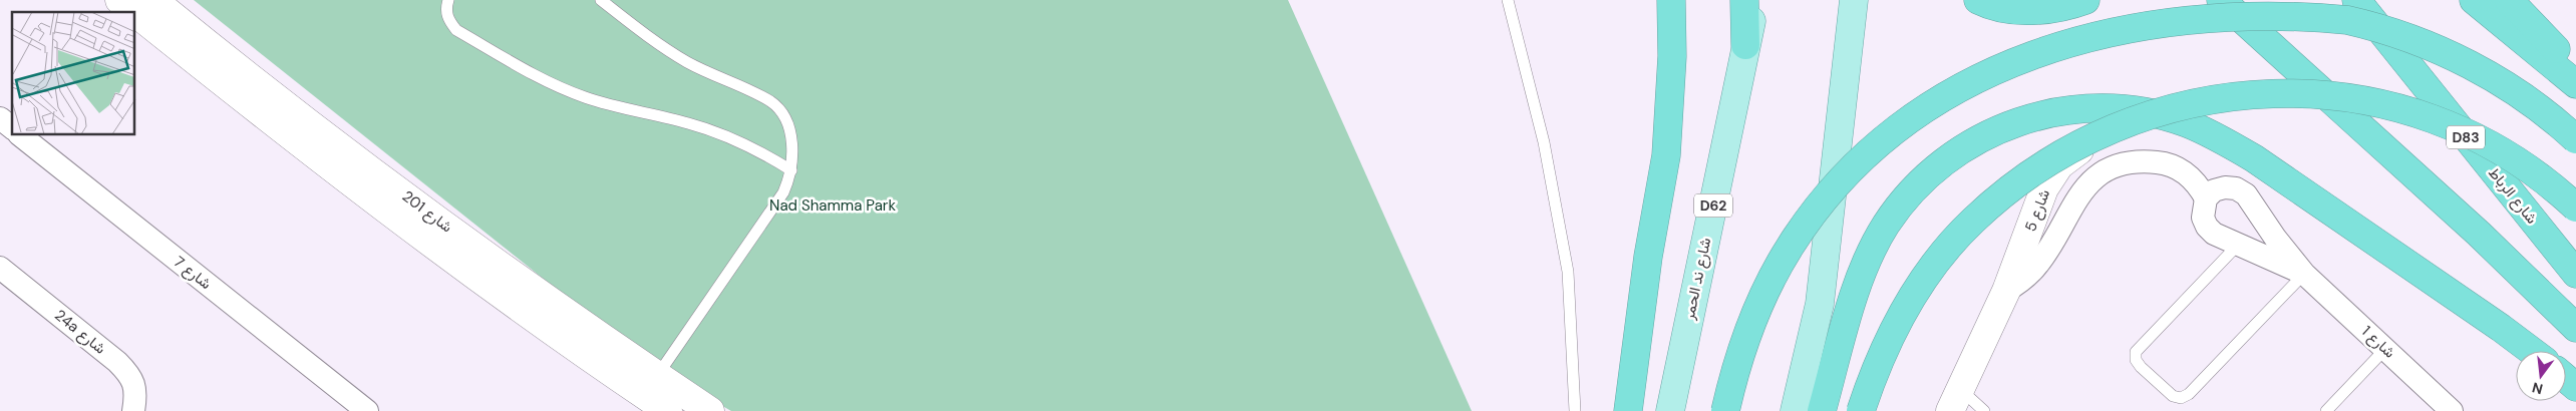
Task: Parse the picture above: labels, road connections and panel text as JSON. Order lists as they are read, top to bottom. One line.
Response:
{"streets":{"highway":["D83","شارع الرباط"],"main road":["D62","شارع ند الحمر"],"street":["شارع 5","شارع 201","شارع 7","24a شارع","شارع 1"]},"parks":["Nad Shamma Park"],"north":"bottom"}
